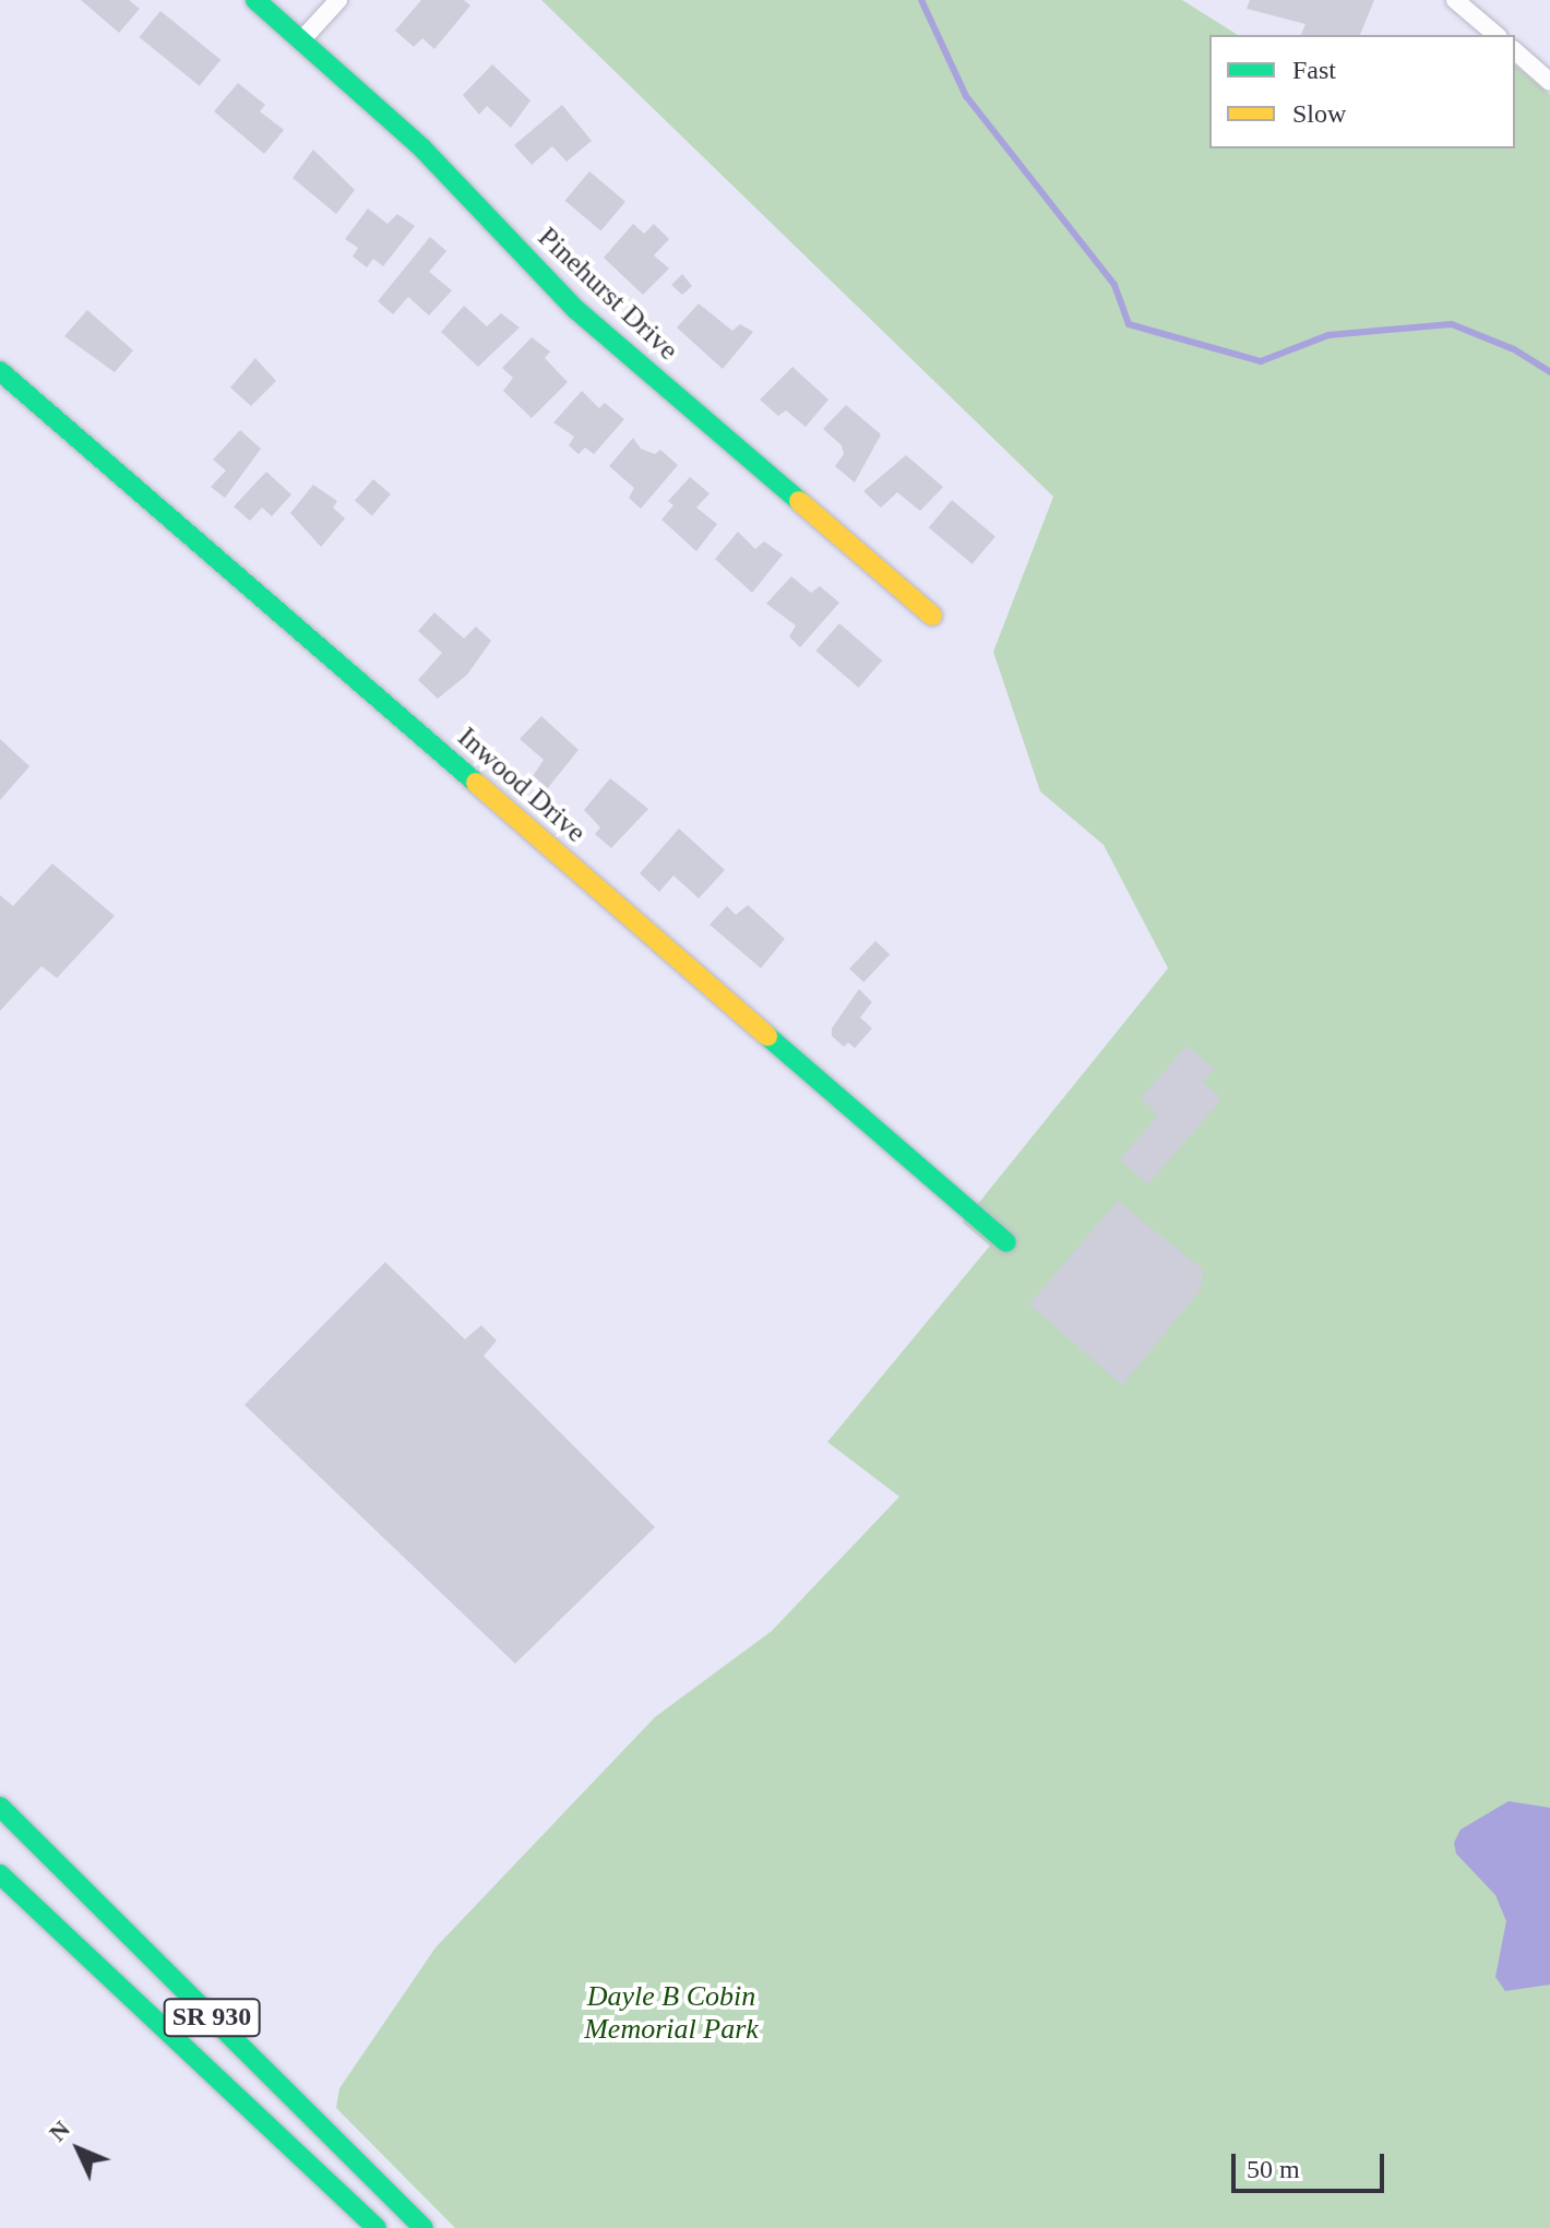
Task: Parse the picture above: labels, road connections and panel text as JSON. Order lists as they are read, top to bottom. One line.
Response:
{"streets":{"main road":["Pinehurst Drive","Inwood Drive","SR 930"]},"parks":["Dayle B Cobin Memorial Park"],"legend":["Fast","Slow"],"scale_bar":"50 m","north":"top left"}
